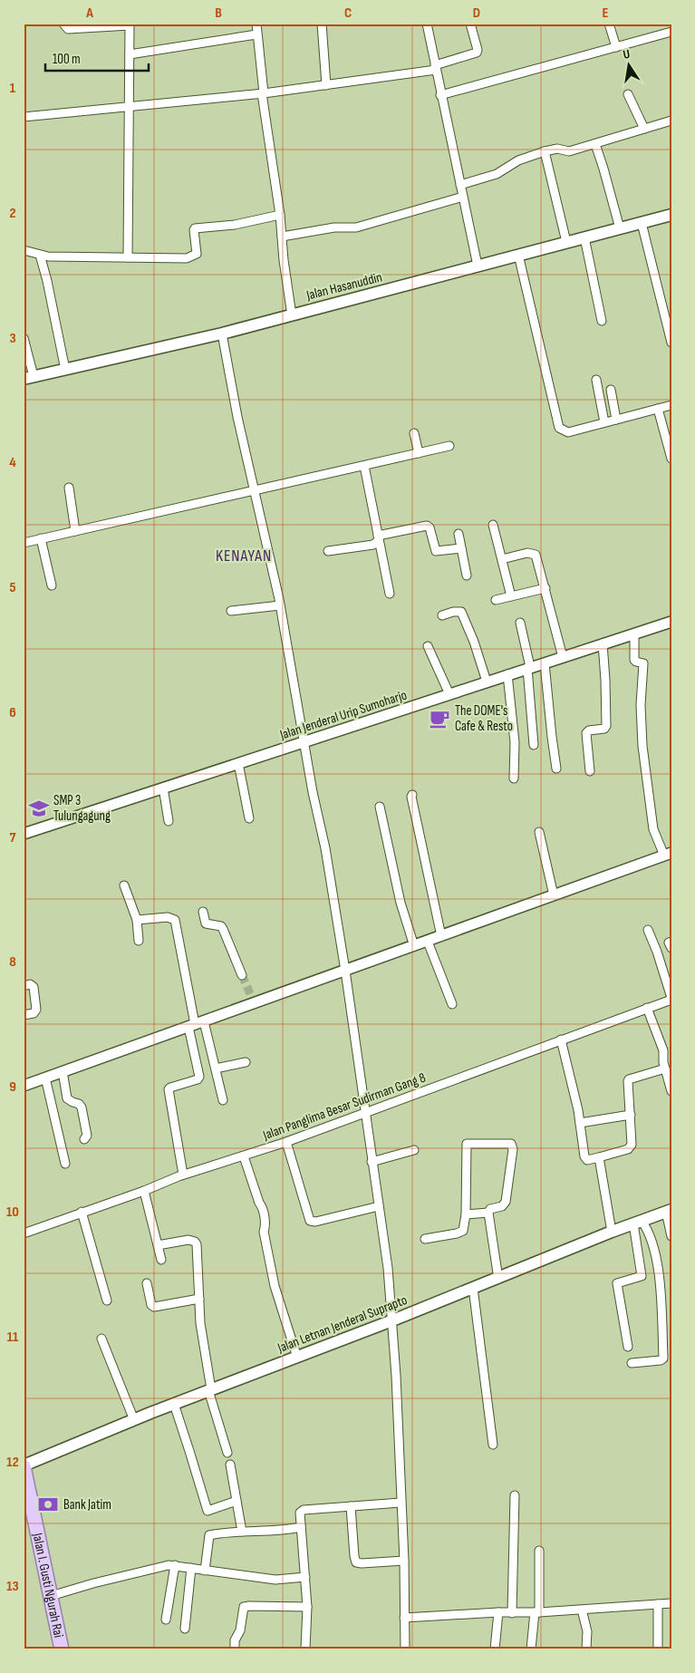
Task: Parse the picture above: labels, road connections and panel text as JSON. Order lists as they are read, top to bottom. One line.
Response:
{"streets":{"highway":["Jalan I. Gusti Ngurah Rai"],"main road":["Jalan Hasanuddin","Jalan Letnan Jenderal Suprapto"],"street":["Jalan Jenderal Urip Sumoharjo","Jalan Panglima Besar Sudirman Gang 8"]},"crossings":[["Jalan Letnan Jenderal Suprapto","Jalan I. Gusti Ngurah Rai"]],"districts":["KENAYAN"],"places":{"cafe":["The DOME's Cafe & Resto"],"school or university":["SMP 3 Tulungagung"],"bank":["Bank Jatim"]},"scale_bar":"100 m","north":"top","grid":{"columns":["A","B","C","D","E"],"rows":["1","2","3","4","5","6","7","8","9","10","11","12","13"]}}
